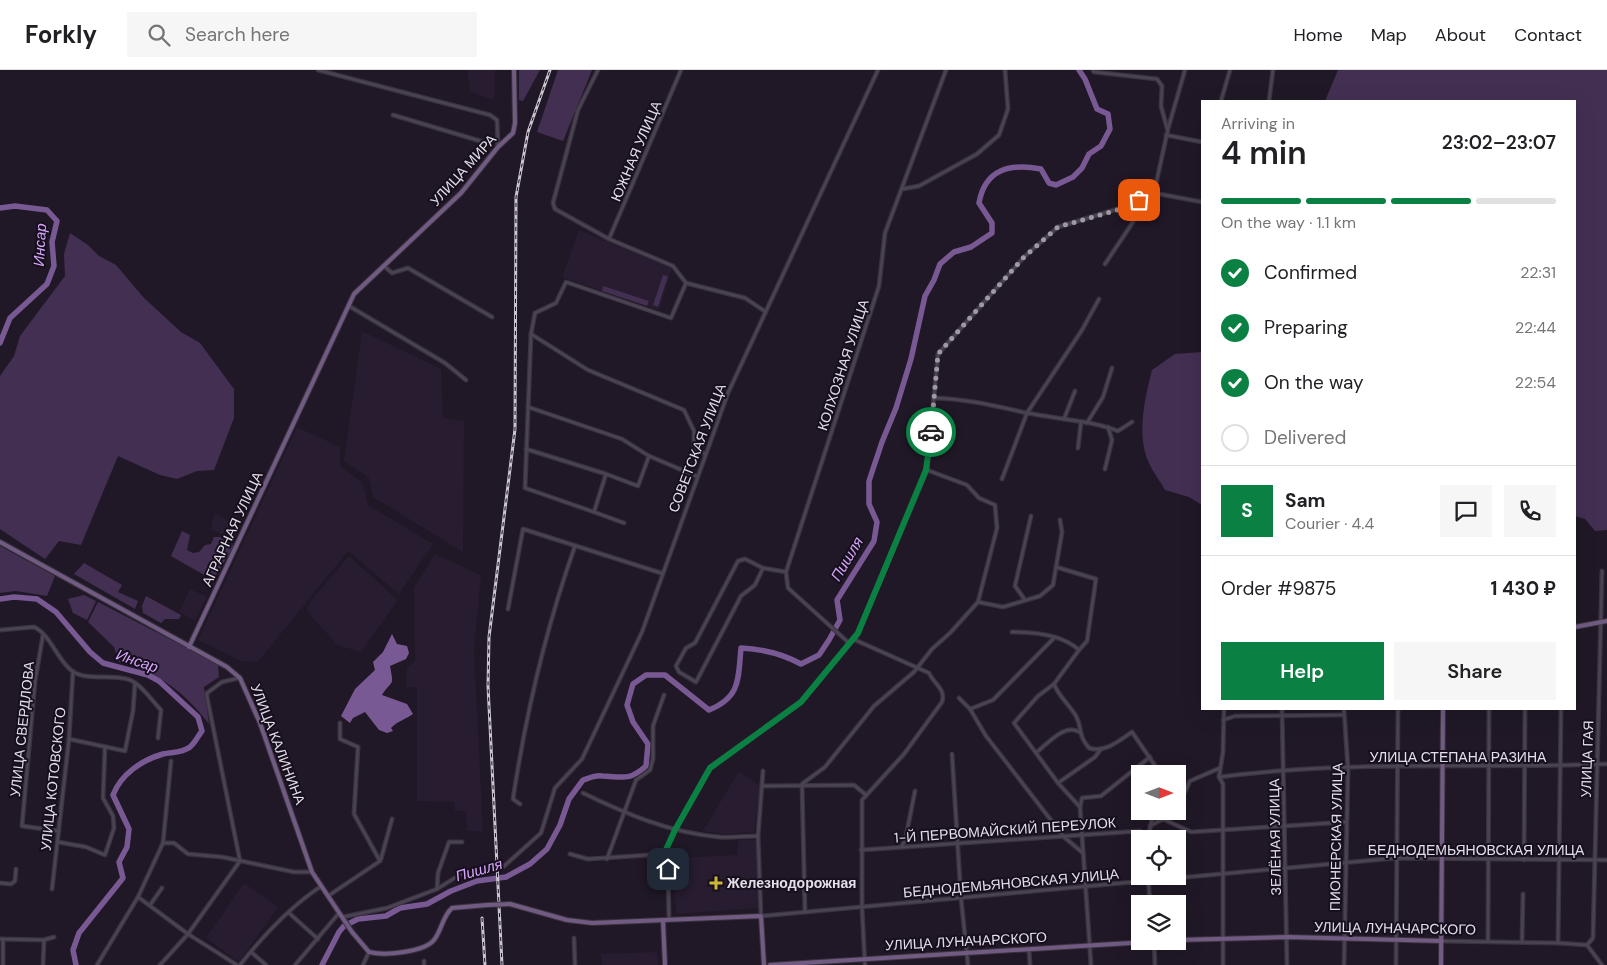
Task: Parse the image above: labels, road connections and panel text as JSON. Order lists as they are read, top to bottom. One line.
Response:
{"streets":{"main road":["УЛИЦА МИРА","АГРАРНАЯ УЛИЦА","УЛИЦА КАЛИНИНА","БЕДНОДЕМЬЯНОВСКАЯ УЛИЦА","УЛИЦА ЛУНАЧАРСКОГО"],"street":["ЮЖНАЯ УЛИЦА","КОЛХОЗНАЯ УЛИЦА","СОВЕТСКАЯ УЛИЦА","УЛИЦА СВЕРДЛОВА","УЛИЦА СТЕПАНА РАЗИНА","УЛИЦА ГАЯ","УЛИЦА КОТОВСКОГО","1-Й ПЕРВОМАЙСКИЙ ПЕРЕУЛОК","ЗЕЛЁНАЯ УЛИЦА","ПИОНЕРСКАЯ УЛИЦА"]},"crossings":[["УЛИЦА МИРА","АГРАРНАЯ УЛИЦА"],["АГРАРНАЯ УЛИЦА","УЛИЦА КАЛИНИНА"],["УЛИЦА СВЕРДЛОВА","УЛИЦА КОТОВСКОГО"],["УЛИЦА КАЛИНИНА","БЕДНОДЕМЬЯНОВСКАЯ УЛИЦА"],["УЛИЦА СТЕПАНА РАЗИНА","УЛИЦА ГАЯ"],["УЛИЦА СТЕПАНА РАЗИНА","ЗЕЛЁНАЯ УЛИЦА"],["УЛИЦА СТЕПАНА РАЗИНА","ПИОНЕРСКАЯ УЛИЦА"],["УЛИЦА ГАЯ","БЕДНОДЕМЬЯНОВСКАЯ УЛИЦА"],["УЛИЦА ГАЯ","УЛИЦА ЛУНАЧАРСКОГО"],["ЗЕЛЁНАЯ УЛИЦА","БЕДНОДЕМЬЯНОВСКАЯ УЛИЦА"],["ЗЕЛЁНАЯ УЛИЦА","УЛИЦА ЛУНАЧАРСКОГО"],["ПИОНЕРСКАЯ УЛИЦА","БЕДНОДЕМЬЯНОВСКАЯ УЛИЦА"],["ПИОНЕРСКАЯ УЛИЦА","УЛИЦА ЛУНАЧАРСКОГО"]],"water":["Инсар","Пишля"],"places":{"health":["Железнодорожная"]},"north":"right","page":{"header":"Forkly","search":"Search here","nav":["Home","Map","About","Contact"],"heading":["4 min","Arriving in","23:02–23:07"],"panel":["Sam","Courier · 4.4","Order #9875","1 430 ₽"],"bar":"On the way · 1.1 km","list":[["Confirmed","22:31"],["Preparing","22:44"],["On the way","22:54"],"Delivered"],"round":"S","buttons":["Help","Share"]}}
